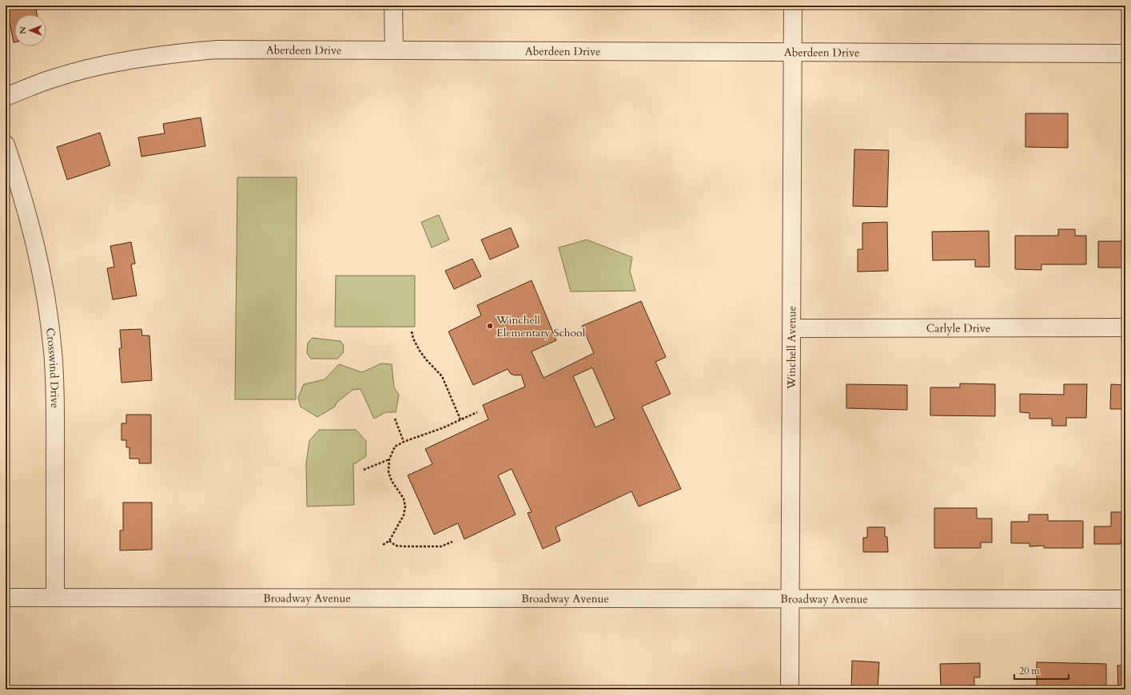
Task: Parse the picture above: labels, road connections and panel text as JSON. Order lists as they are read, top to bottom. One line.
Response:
{"streets":{"street":["Aberdeen Drive","Carlyle Drive","Winchell Avenue","Crosswind Drive","Broadway Avenue"]},"crossings":[["Aberdeen Drive","Winchell Avenue"],["Carlyle Drive","Winchell Avenue"],["Winchell Avenue","Broadway Avenue"],["Crosswind Drive","Broadway Avenue"]],"places":["Winchell Elementary School"],"scale_bar":"20 m","north":"left"}
